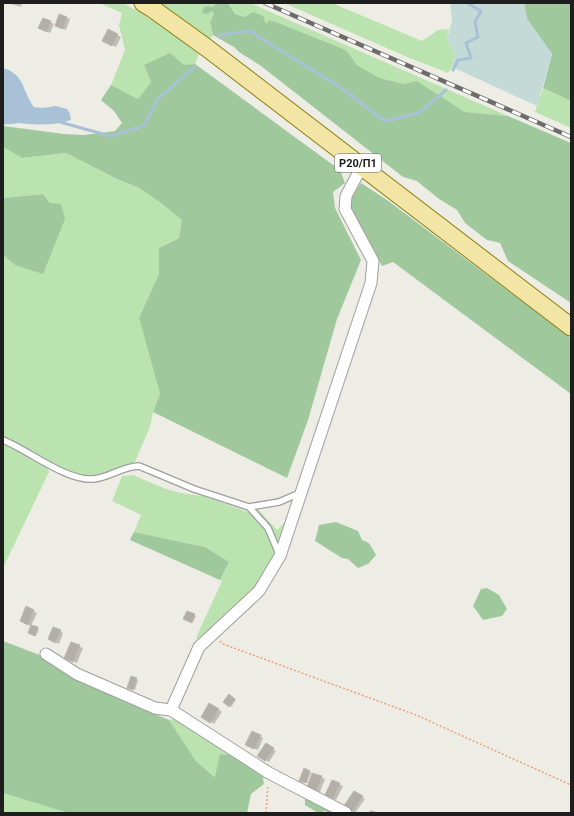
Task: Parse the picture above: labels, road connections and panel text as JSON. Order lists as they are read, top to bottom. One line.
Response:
{"streets":{"main road":["Р20/П1"]}}
